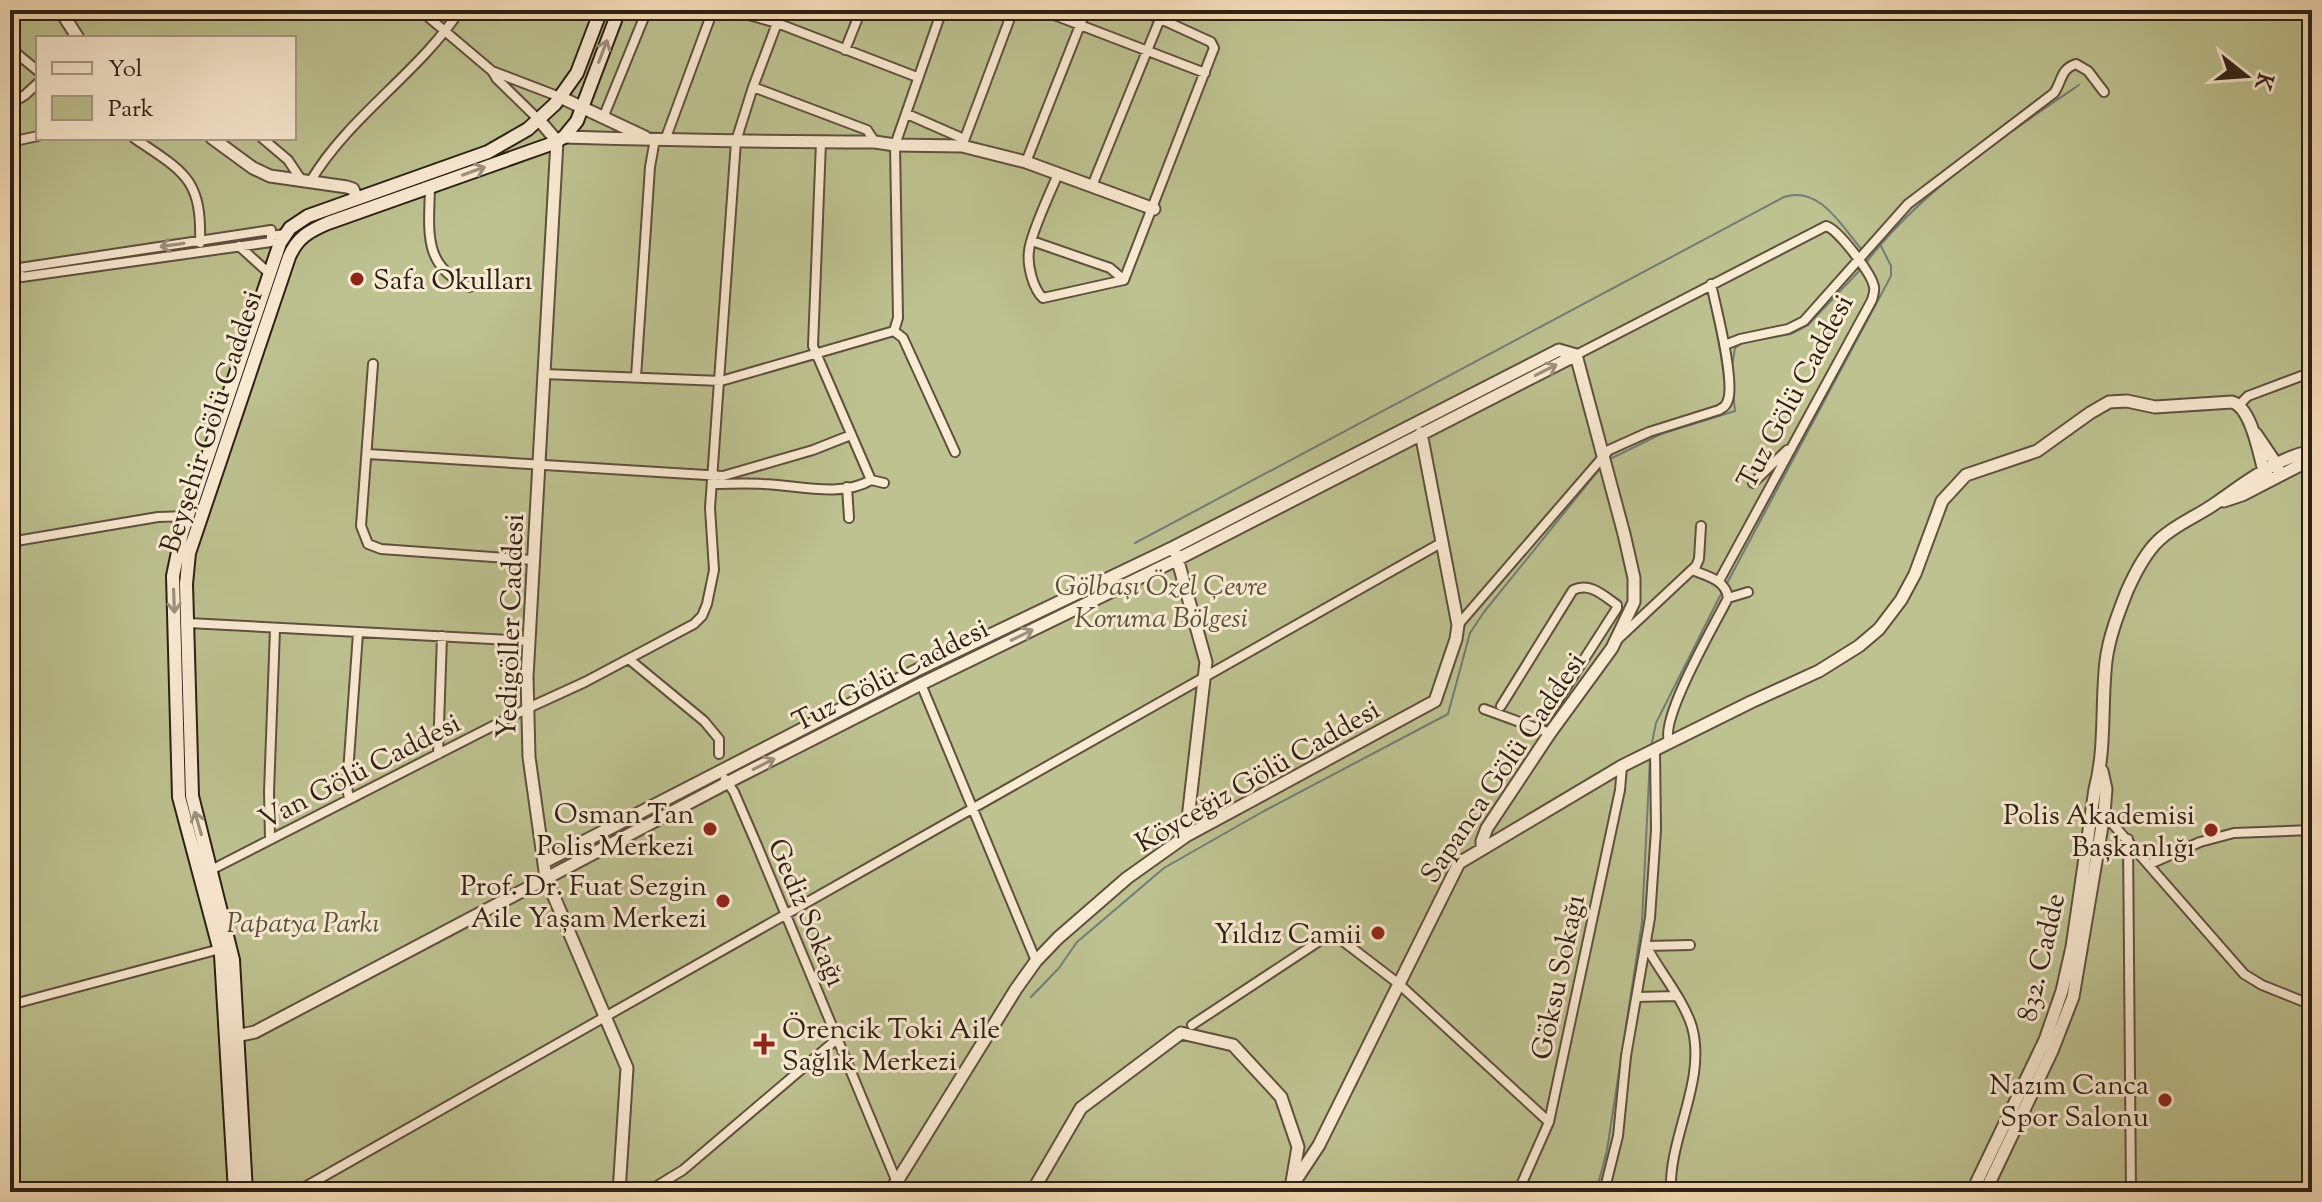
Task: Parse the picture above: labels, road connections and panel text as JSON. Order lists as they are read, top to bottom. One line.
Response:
{"streets":{"main road":["Beyşehir Gölü Caddesi"],"street":["Tuz Gölü Caddesi","Yedigöller Caddesi","Sapanca Gölü Caddesi","Van Gölü Caddesi","Köyceğiz Gölü Caddesi","Gediz Sokağı","832. Cadde","Göksu Sokağı"]},"crossings":[["Tuz Gölü Caddesi","Beyşehir Gölü Caddesi"],["Tuz Gölü Caddesi","Yedigöller Caddesi"],["Tuz Gölü Caddesi","Sapanca Gölü Caddesi"],["Tuz Gölü Caddesi","Köyceğiz Gölü Caddesi"],["Tuz Gölü Caddesi","Gediz Sokağı"],["Beyşehir Gölü Caddesi","Van Gölü Caddesi"],["Yedigöller Caddesi","Van Gölü Caddesi"],["Köyceğiz Gölü Caddesi","Gediz Sokağı"]],"parks":["Gölbaşı Özel Çevre Koruma Bölgesi","Papatya Parkı"],"places":{"other":["Safa Okulları","Osman Tan Polis Merkezi","Polis Akademisi Başkanlığı","Prof. Dr. Fuat Sezgin Aile Yaşam Merkezi","Yıldız Camii","Nazım Canca Spor Salonu"],"health":["Örencik Toki Aile Sağlık Merkezi"]},"legend":["Yol","Park"],"north":"right"}
